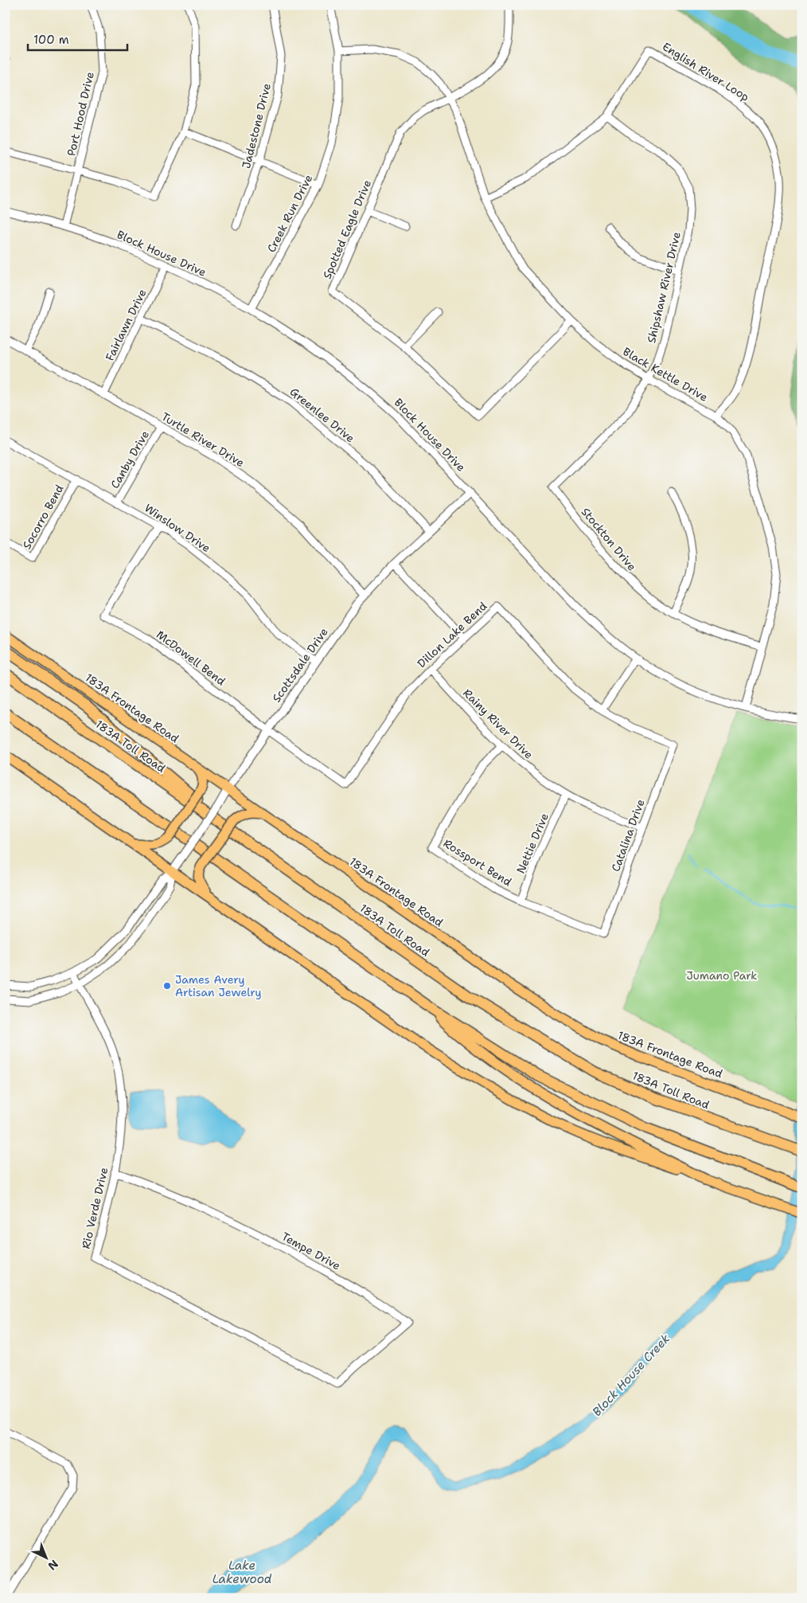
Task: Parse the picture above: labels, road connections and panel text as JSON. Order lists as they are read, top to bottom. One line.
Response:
{"streets":{"highway":["183A Toll Road"],"main road":["183A Frontage Road"],"street":["English River Loop","Port Hood Drive","Jadestone Drive","Creek Run Drive","Spotted Eagle Drive","Block House Drive","Shipshaw River Drive","Fairlawn Drive","Black Kettle Drive","Greenlee Drive","Turtle River Drive","Canby Drive","Socorro Bend","Winslow Drive","Stockton Drive","Dillon Lake Bend","McDowell Bend","Scottsdale Drive","Rainy River Drive","Catalina Drive","Nettie Drive","Rossport Bend","Rio Verde Drive","Tempe Drive"]},"crossings":[["English River Loop","Shipshaw River Drive"],["English River Loop","Black Kettle Drive"],["Port Hood Drive","Block House Drive"],["Creek Run Drive","Block House Drive"],["Creek Run Drive","Black Kettle Drive"],["Spotted Eagle Drive","Black Kettle Drive"],["Block House Drive","Fairlawn Drive"],["Block House Drive","Black Kettle Drive"],["Block House Drive","Scottsdale Drive"],["Shipshaw River Drive","Black Kettle Drive"],["Shipshaw River Drive","Stockton Drive"],["Fairlawn Drive","Greenlee Drive"],["Fairlawn Drive","Turtle River Drive"],["Black Kettle Drive","Stockton Drive"],["Greenlee Drive","Scottsdale Drive"],["Turtle River Drive","Canby Drive"],["Turtle River Drive","Scottsdale Drive"],["Canby Drive","Winslow Drive"],["Socorro Bend","Winslow Drive"],["Winslow Drive","McDowell Bend"],["Winslow Drive","Scottsdale Drive"],["Dillon Lake Bend","McDowell Bend"],["Dillon Lake Bend","Rainy River Drive"],["Dillon Lake Bend","Catalina Drive"],["McDowell Bend","Scottsdale Drive"],["Scottsdale Drive","183A Frontage Road"],["Scottsdale Drive","Rio Verde Drive"],["Rainy River Drive","Catalina Drive"],["Rainy River Drive","Nettie Drive"],["Rainy River Drive","Rossport Bend"],["Catalina Drive","Rossport Bend"],["Nettie Drive","Rossport Bend"],["Rio Verde Drive","Tempe Drive"]],"water":["Block House Creek","Lake Lakewood"],"parks":["Jumano Park"],"places":["James Avery Artisan Jewelry"],"scale_bar":"100 m","north":"bottom right"}
